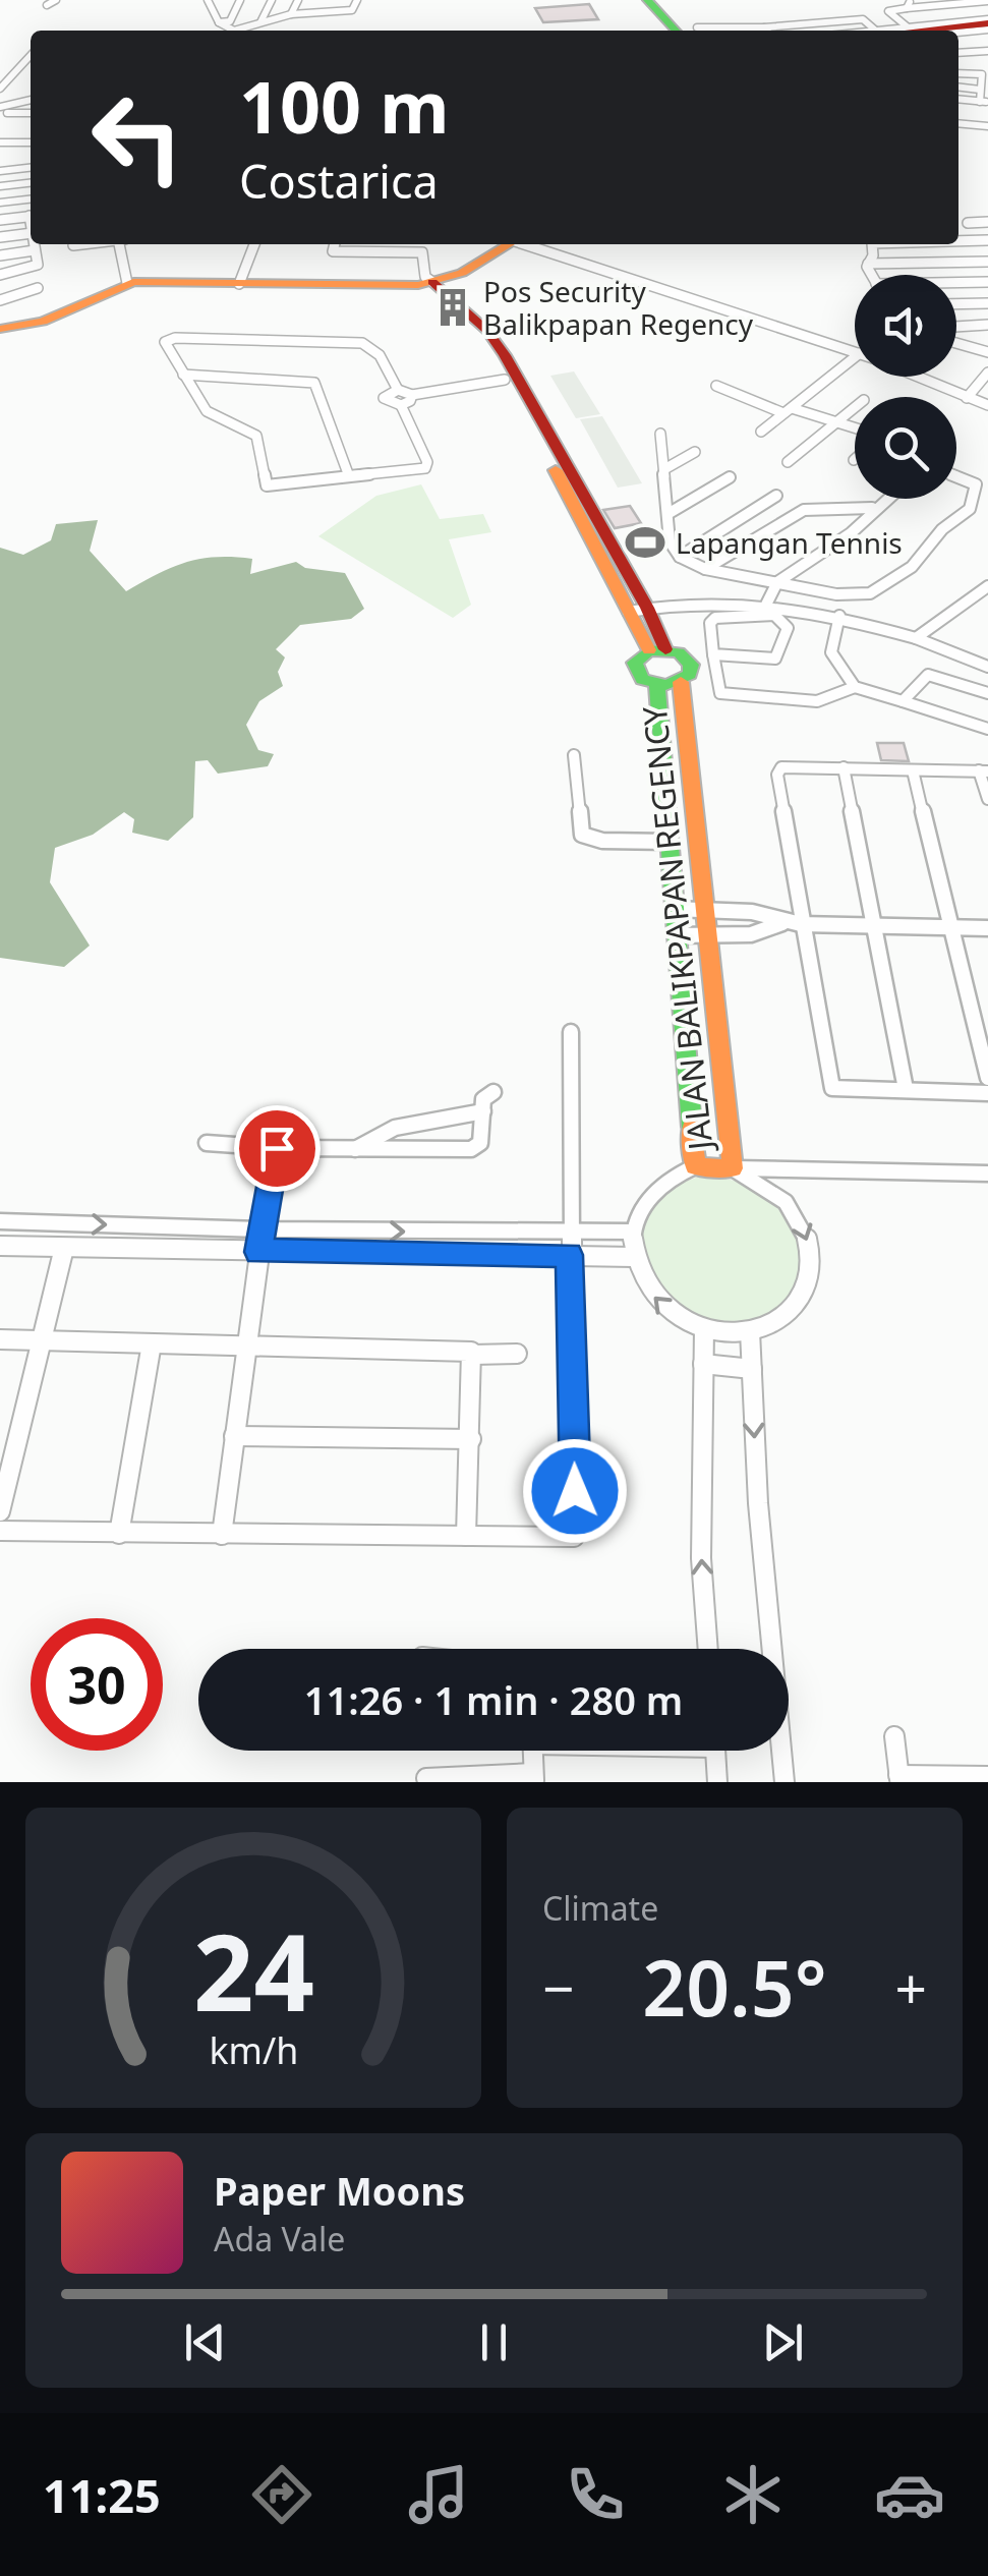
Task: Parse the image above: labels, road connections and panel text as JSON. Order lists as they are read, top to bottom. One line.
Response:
{"streets":{"main road":["JALAN BALIKPAPAN REGENCY"]},"places":{"building":["Pos Security Balikpapan Regency"],"sports":["Lapangan Tennis"]},"page":{"turn":["100 m","Costarica"],"limit":"30","trip":"11:26 · 1 min · 280 m","tile":"Climate","heat":["−","20.5°","+"],"song":["Paper Moons","Ada Vale"],"tabs":"11:25","gauge":["24","km/h"]}}
